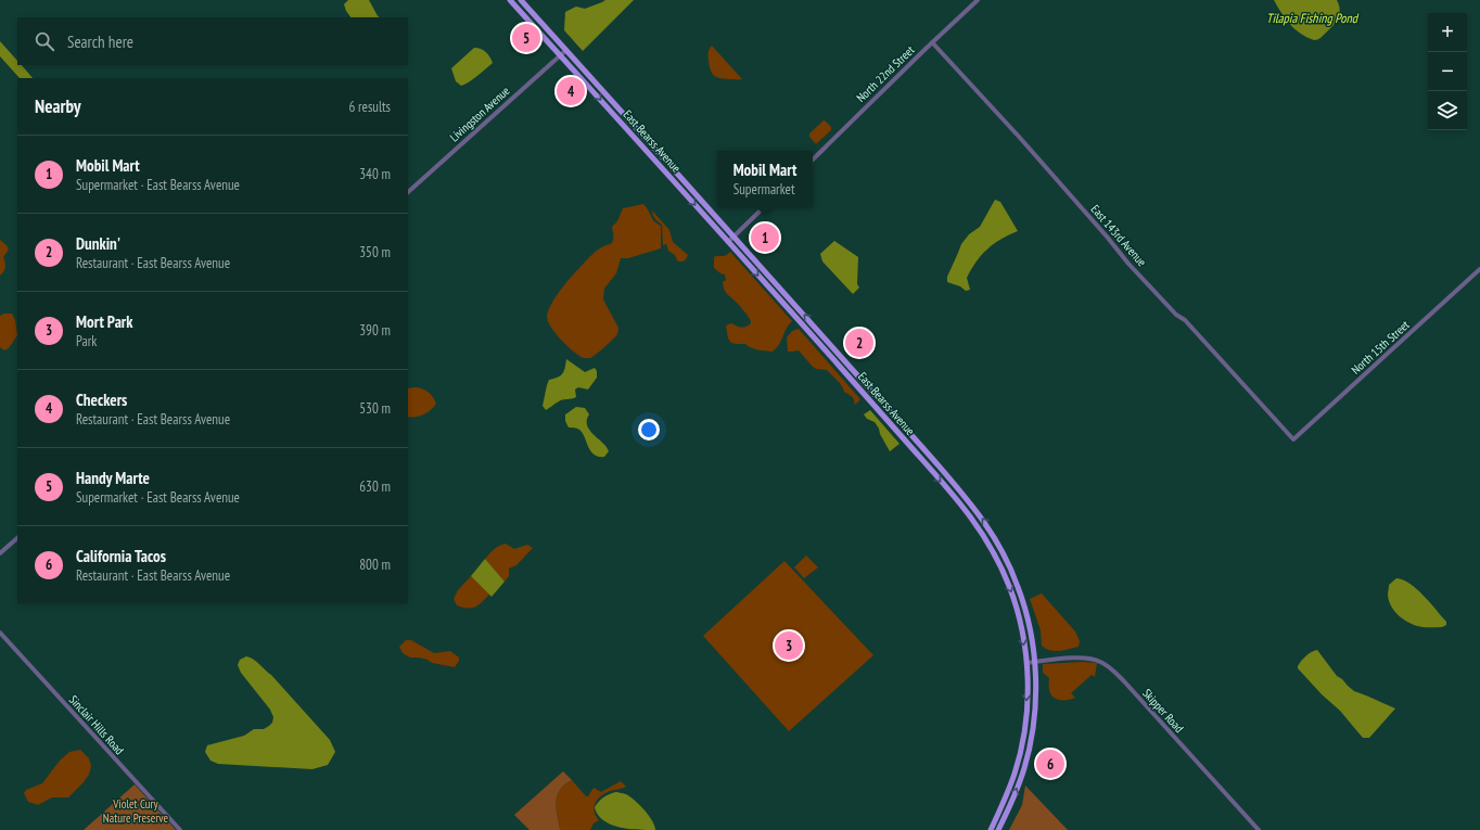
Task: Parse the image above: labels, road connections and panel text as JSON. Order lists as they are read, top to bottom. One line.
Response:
{"streets":{"main road":["East Bearss Avenue"],"street":["North 22nd Street","Livingston Avenue","East 143rd Avenue","North 15th Street","Skipper Road","Sinclair Hills Road"]},"crossings":[["North 22nd Street","East 143rd Avenue"],["Livingston Avenue","East Bearss Avenue"],["East Bearss Avenue","Skipper Road"],["East 143rd Avenue","North 15th Street"]],"water":["Tilapia Fishing Pond"],"parks":["Violet Cury Nature Preserve"],"page":{"map_buttons":["+","−"],"search":"Search here","pins":["5","4","1","2","3","6"],"heading":["Nearby","6 results"],"list":[{"mark":"1","name":"Mobil Mart","note":"Supermarket · East Bearss Avenue","value":"340 m"},{"mark":"2","name":"Dunkin'","note":"Restaurant · East Bearss Avenue","value":"350 m"},{"mark":"3","name":"Mort Park","note":"Park","value":"390 m"},{"mark":"4","name":"Checkers","note":"Restaurant · East Bearss Avenue","value":"530 m"},{"mark":"5","name":"Handy Marte","note":"Supermarket · East Bearss Avenue","value":"630 m"},{"mark":"6","name":"California Tacos","note":"Restaurant · East Bearss Avenue","value":"800 m"}],"popup":["Mobil Mart","Supermarket"]}}
